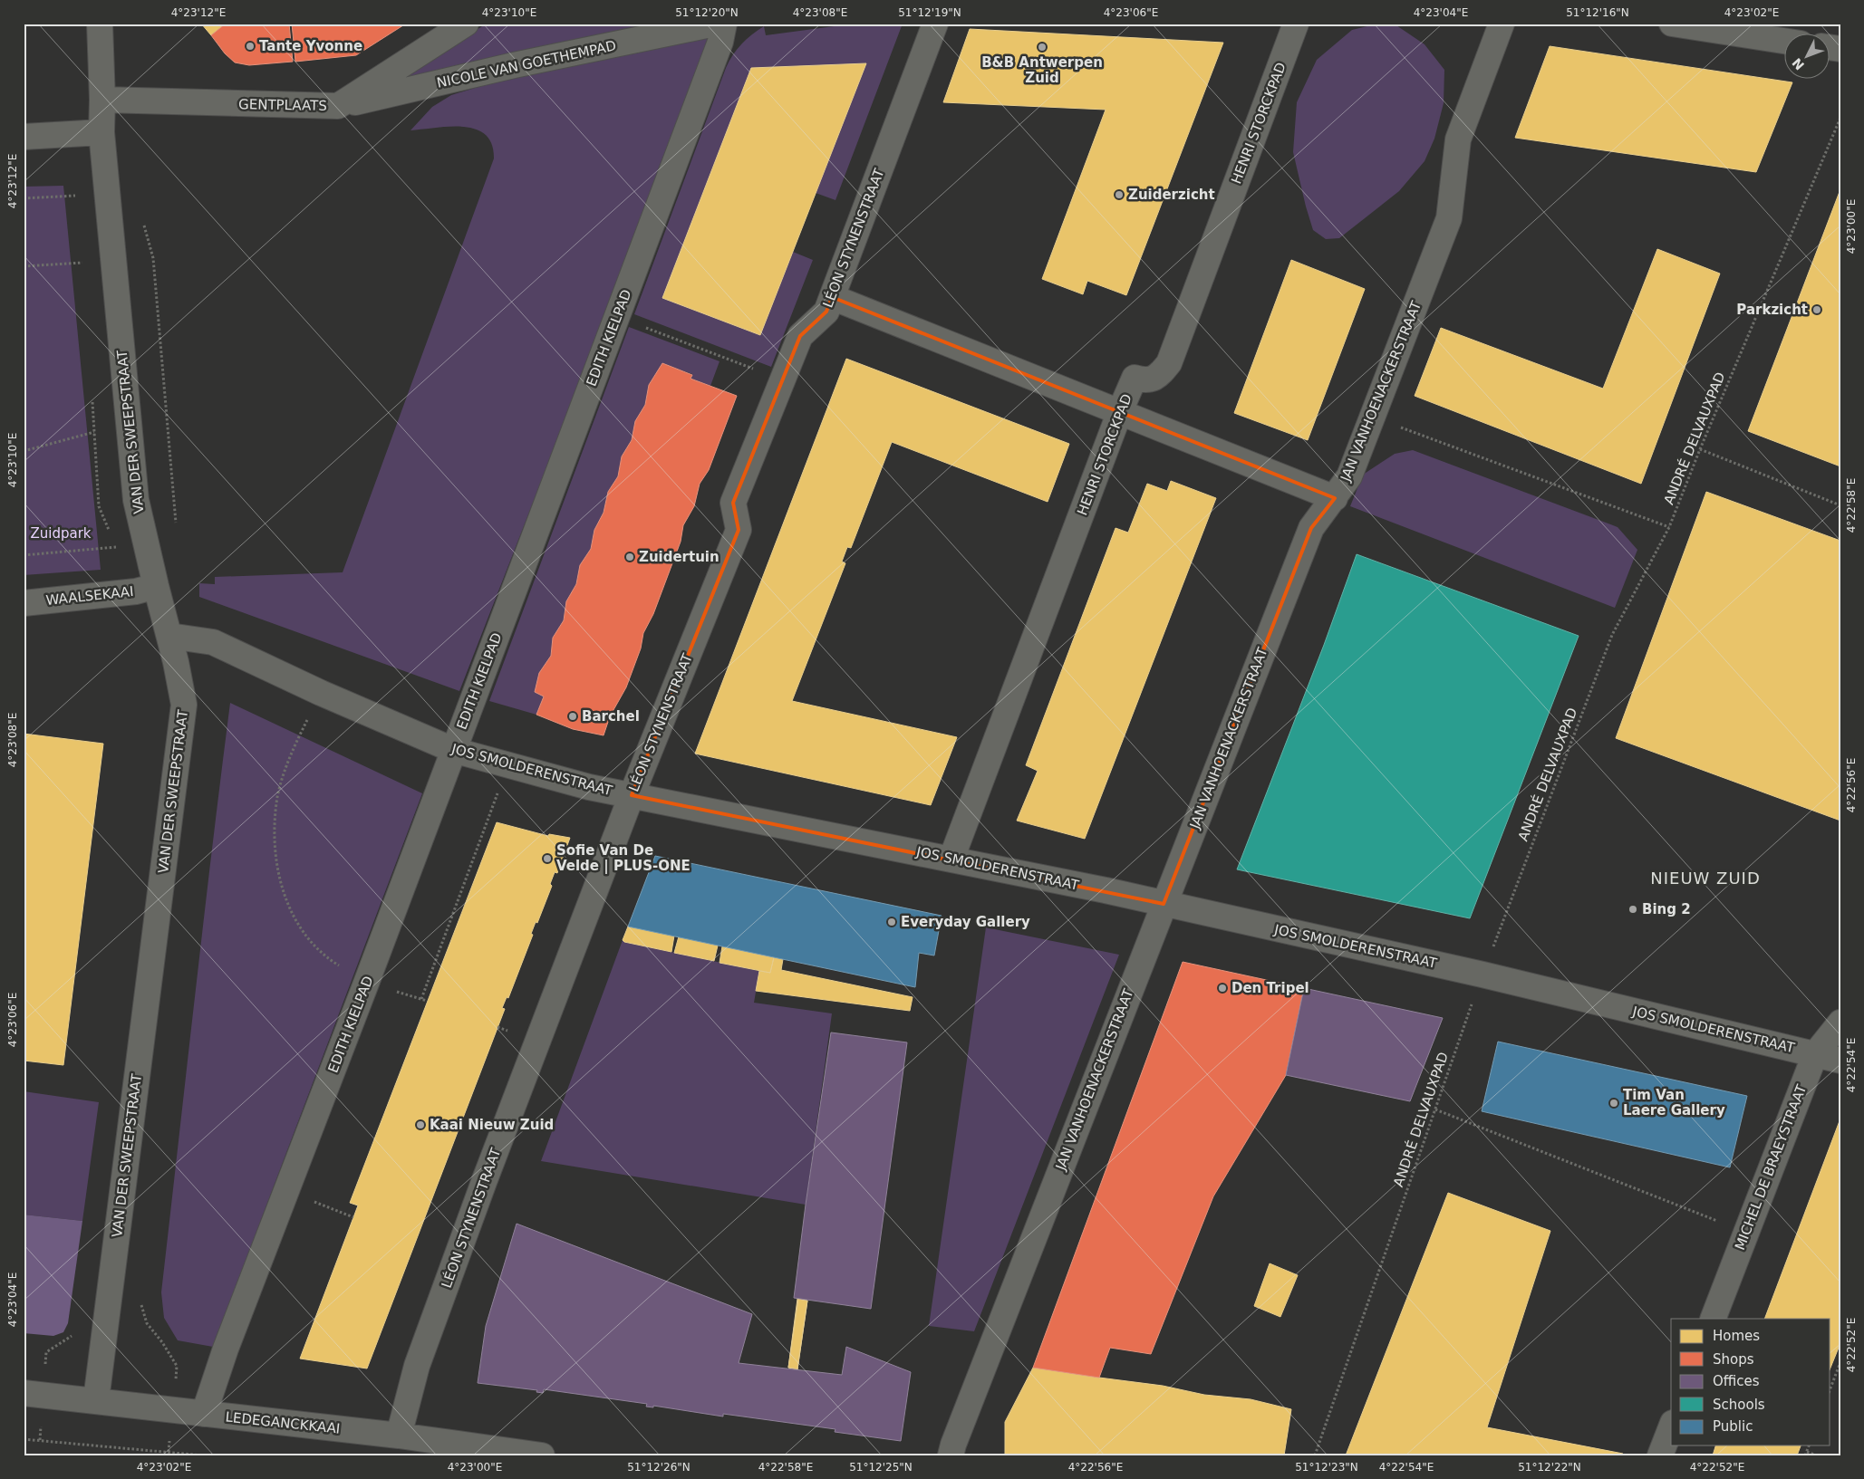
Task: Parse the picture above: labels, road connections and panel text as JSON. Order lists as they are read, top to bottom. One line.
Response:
{"streets":{"street":["NICOLE VAN GOETHEMPAD","GENTPLAATS","HENRI STORCKPAD","LÉON STYNENSTRAAT","EDITH KIELPAD","JAN VANHOENACKERSTRAAT","VAN DER SWEEPSTRAAT","WAALSEKAAI","JOS SMOLDERENSTRAAT","MICHEL DE BRAEYSTRAAT","LEDEGANCKKAAI"],"path":["ANDRÉ DELVAUXPAD"]},"crossings":[["NICOLE VAN GOETHEMPAD","GENTPLAATS"],["HENRI STORCKPAD","JOS SMOLDERENSTRAAT"],["LÉON STYNENSTRAAT","JOS SMOLDERENSTRAAT"],["LÉON STYNENSTRAAT","LEDEGANCKKAAI"],["EDITH KIELPAD","JOS SMOLDERENSTRAAT"],["EDITH KIELPAD","LEDEGANCKKAAI"],["JAN VANHOENACKERSTRAAT","JOS SMOLDERENSTRAAT"],["VAN DER SWEEPSTRAAT","WAALSEKAAI"],["VAN DER SWEEPSTRAAT","JOS SMOLDERENSTRAAT"],["VAN DER SWEEPSTRAAT","LEDEGANCKKAAI"],["ANDRÉ DELVAUXPAD","JOS SMOLDERENSTRAAT"],["JOS SMOLDERENSTRAAT","MICHEL DE BRAEYSTRAAT"]],"districts":["NIEUW ZUID"],"parks":["Zuidpark"],"places":["Tante Yvonne","B&B Antwerpen Zuid","Zuiderzicht","Parkzicht","Zuidertuin","Barchel","Sofie Van De Velde | PLUS-ONE","Bing 2","Everyday Gallery","Den Tripel","Tim Van Laere Gallery","Kaai Nieuw Zuid"],"legend":["Homes","Shops","Offices","Schools","Public"],"north":"bottom left","coordinates":["4°23'12\"E","4°23'10\"E","51°12'20\"N","4°23'08\"E","51°12'19\"N","4°23'06\"E","4°23'04\"E","51°12'16\"N","4°23'02\"E","4°23'00\"E","4°22'58\"E","4°22'56\"E","4°22'54\"E","4°22'52\"E","51°12'26\"N","51°12'25\"N","51°12'23\"N","51°12'22\"N"]}
